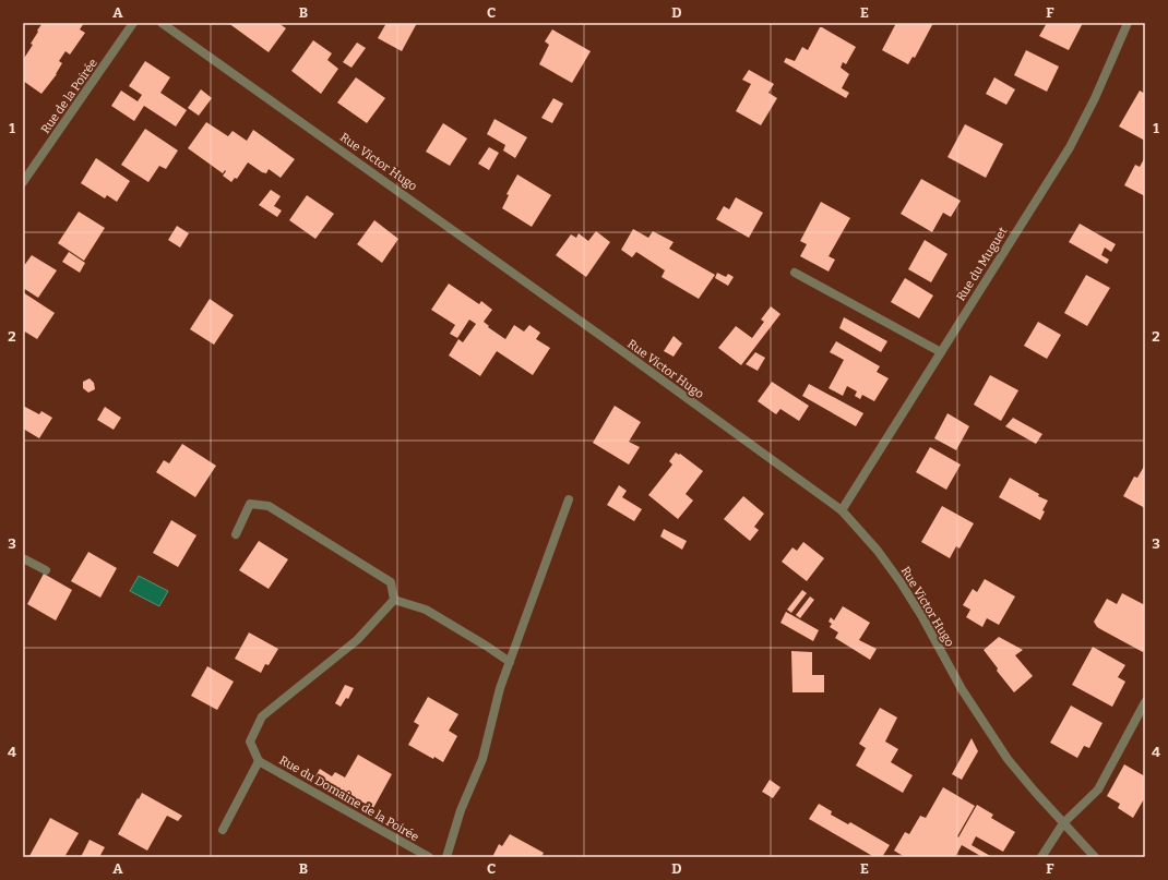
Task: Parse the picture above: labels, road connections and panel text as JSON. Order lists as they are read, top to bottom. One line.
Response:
{"streets":{"street":["Rue de la Poirée","Rue Victor Hugo","Rue du Muguet","Rue du Domaine de la Poirée"]},"crossings":[["Rue Victor Hugo","Rue du Muguet"]],"grid":{"columns":["A","B","C","D","E","F"],"rows":["1","2","3","4"]}}
